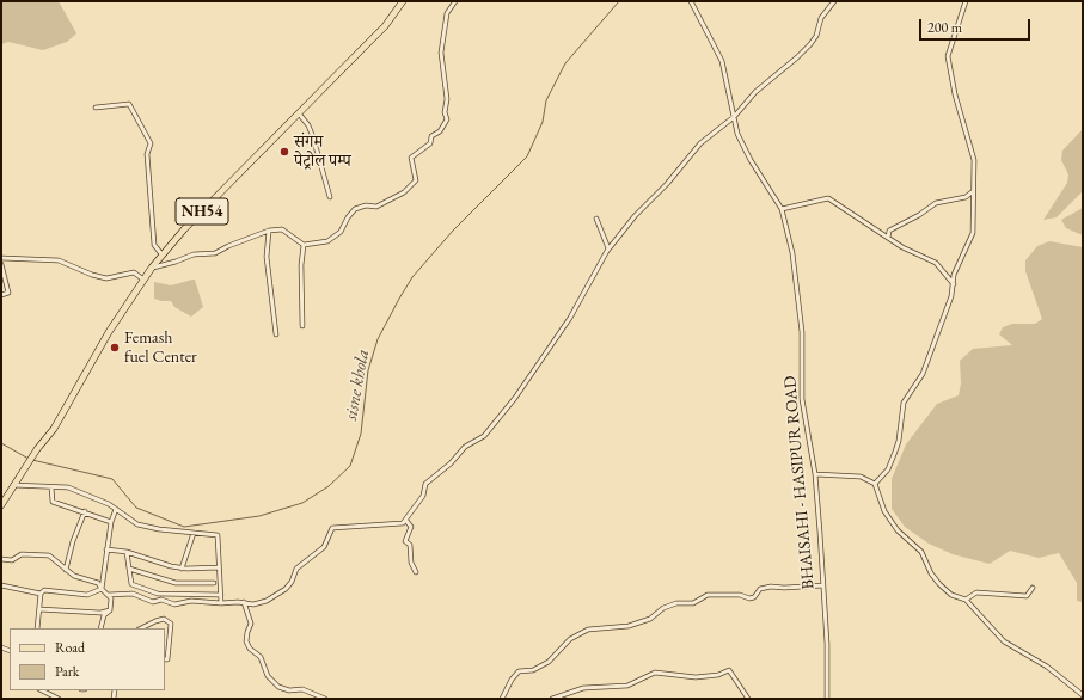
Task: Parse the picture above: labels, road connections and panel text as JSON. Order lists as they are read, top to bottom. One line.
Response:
{"streets":{"main road":["NH54"],"street":["BHAISAHI - HASIPUR ROAD"]},"water":["sisne khola"],"places":["संगम पेट्रोल पम्प","Femash fuel Center"],"legend":["Road","Park"],"scale_bar":"200 m"}
